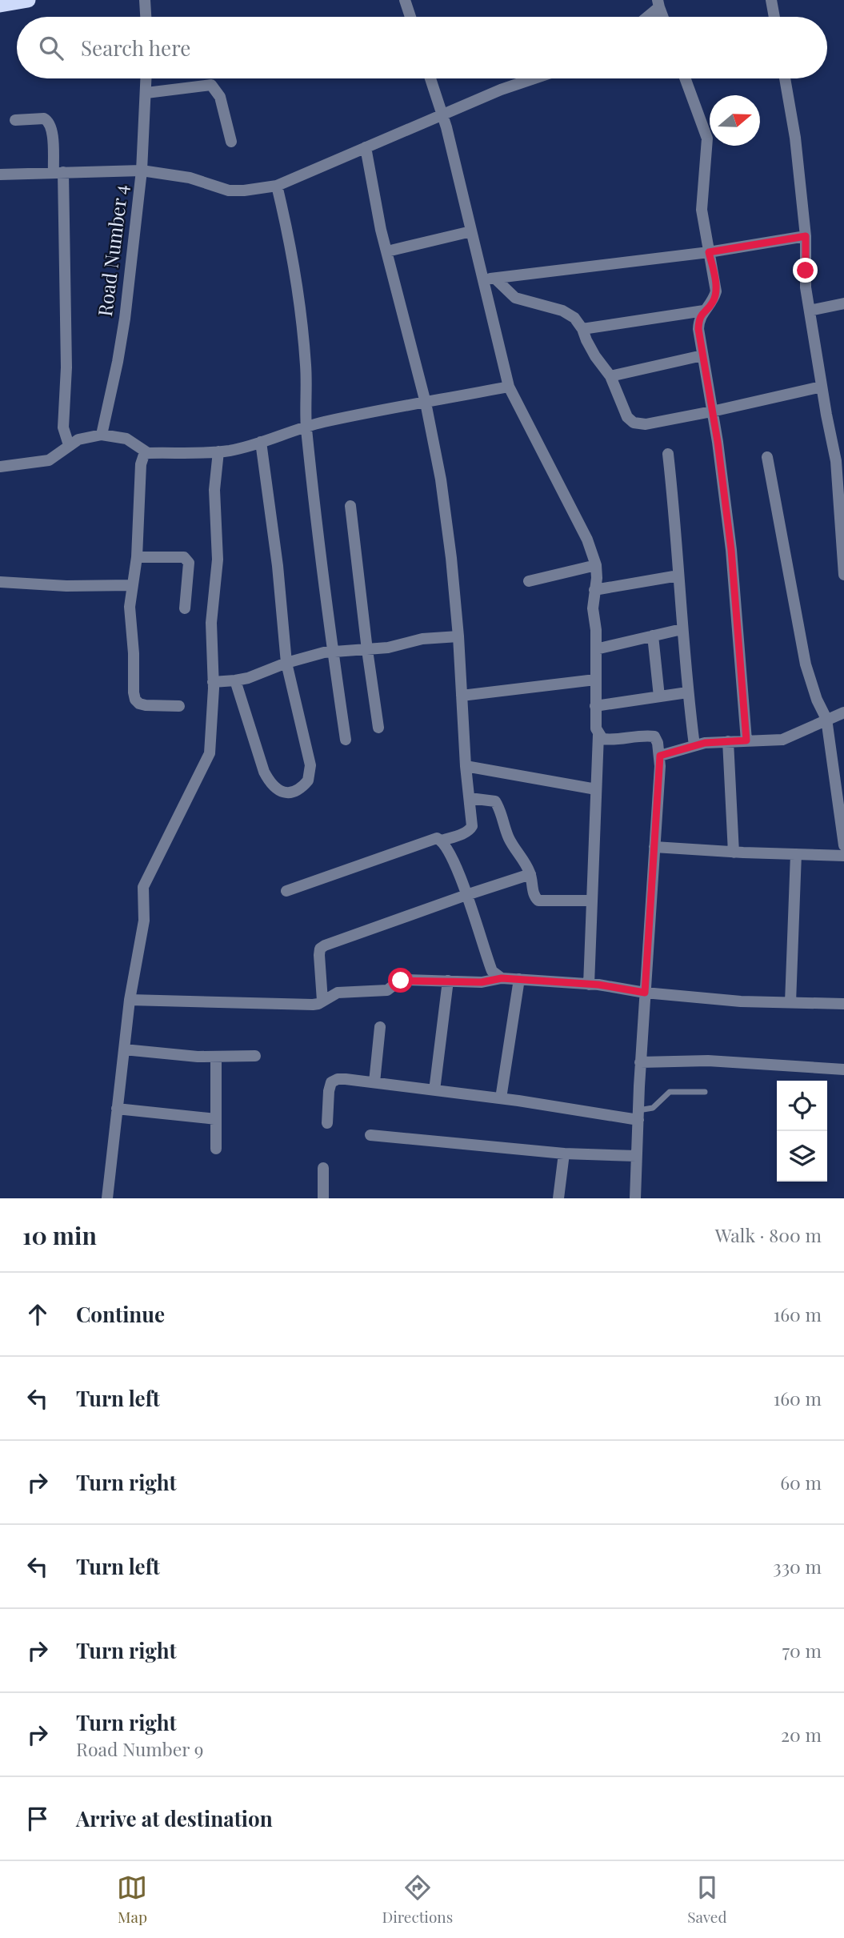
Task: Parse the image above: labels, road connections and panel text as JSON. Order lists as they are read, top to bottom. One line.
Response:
{"streets":{"street":["Road Number 4"]},"north":"right","page":{"search":"Search here","heading":["10 min","Walk · 800 m"],"list":[["Continue","160 m"],["Turn left","160 m"],["Turn right","60 m"],["Turn left","330 m"],["Turn right","70 m"],["Turn right","Road Number 9","20 m"],"Arrive at destination"],"nav":["Map","Directions","Saved"]}}
